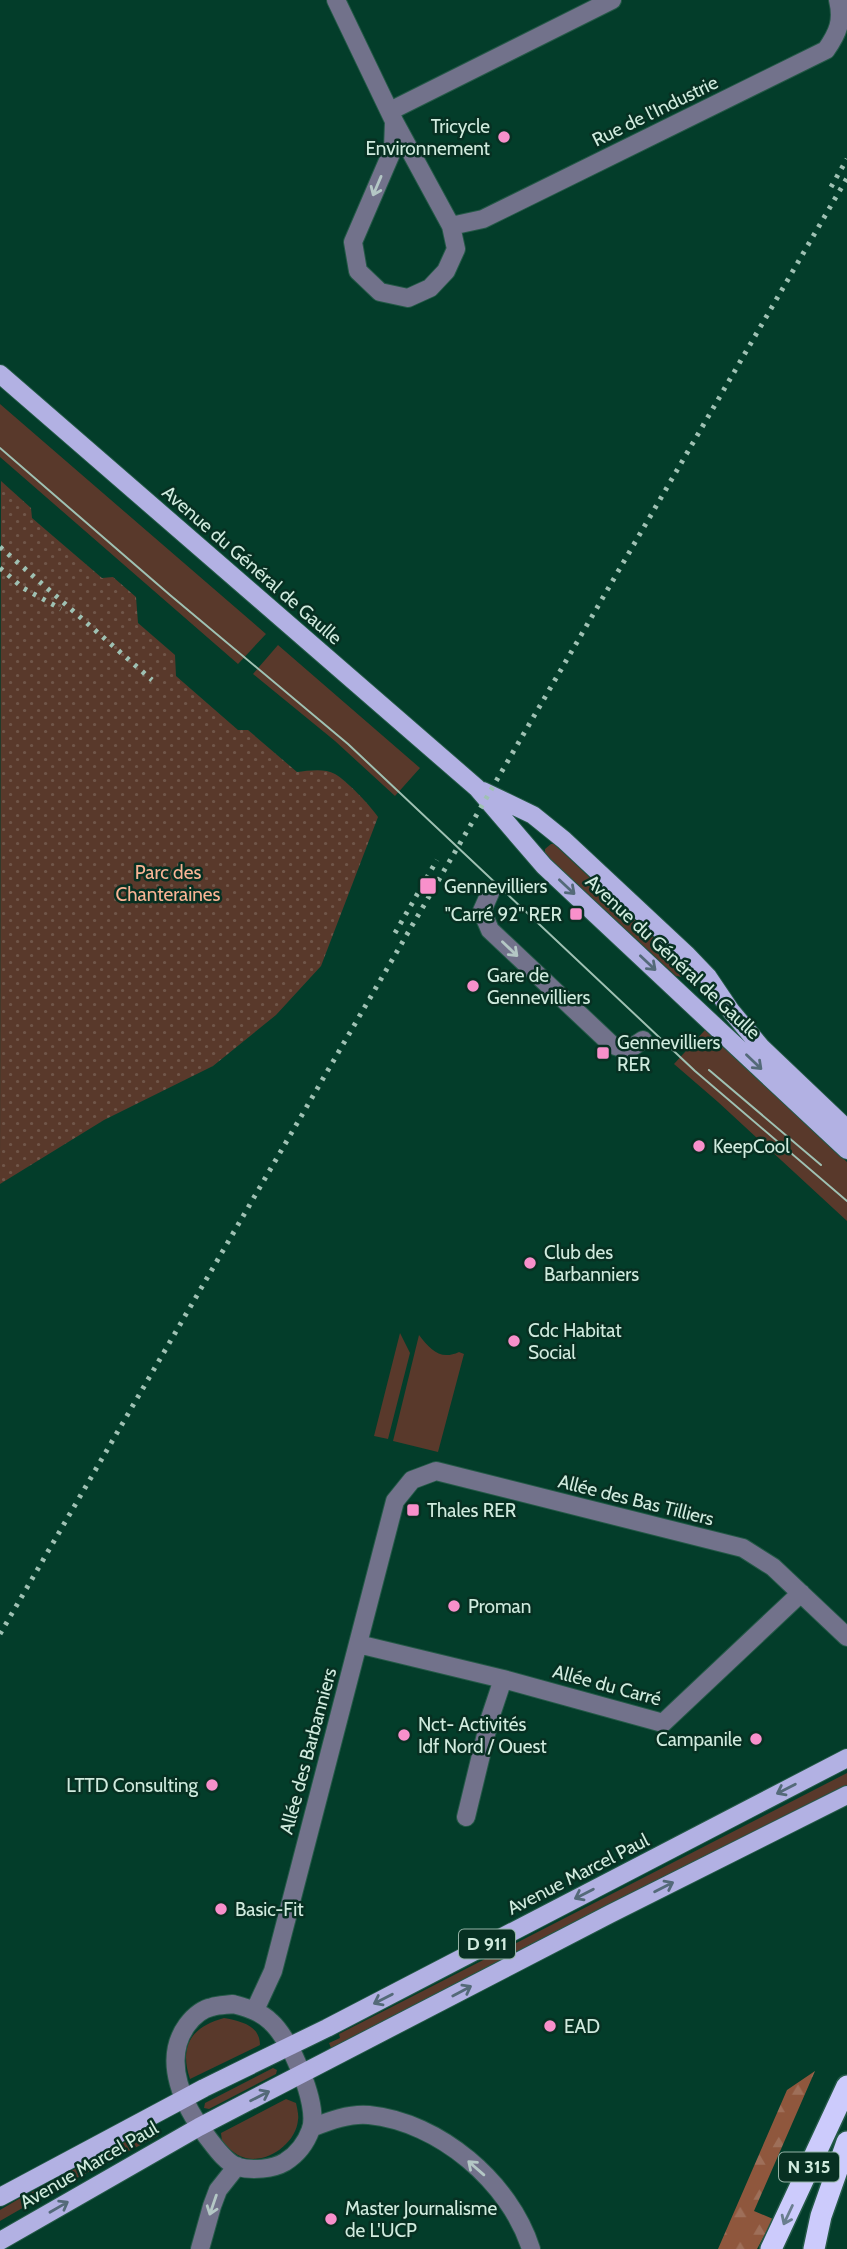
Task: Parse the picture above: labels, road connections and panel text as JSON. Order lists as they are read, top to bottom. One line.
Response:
{"streets":{"highway":["N 315"],"main road":["Avenue du Général de Gaulle","Avenue Marcel Paul","D 911"],"street":["Rue de l'Industrie","Allée des Bas Tilliers","Allée du Carré","Allée des Barbanniers"]},"crossings":[["Allée des Bas Tilliers","Allée du Carré"],["Allée des Bas Tilliers","Allée des Barbanniers"],["Allée du Carré","Allée des Barbanniers"]],"parks":["Parc des Chanteraines"],"places":{"other":["Tricycle Environnement","Gare de Gennevilliers","KeepCool","Club des Barbanniers","Cdc Habitat Social","Proman","Nct- Activités Idf Nord / Ouest","Campanile","LTTD Consulting","Basic-Fit","EAD","Master Journalisme de L'UCP"],"transit":["Gennevilliers","\"Carré 92\" RER","Gennevilliers RER","Thales RER"]}}
